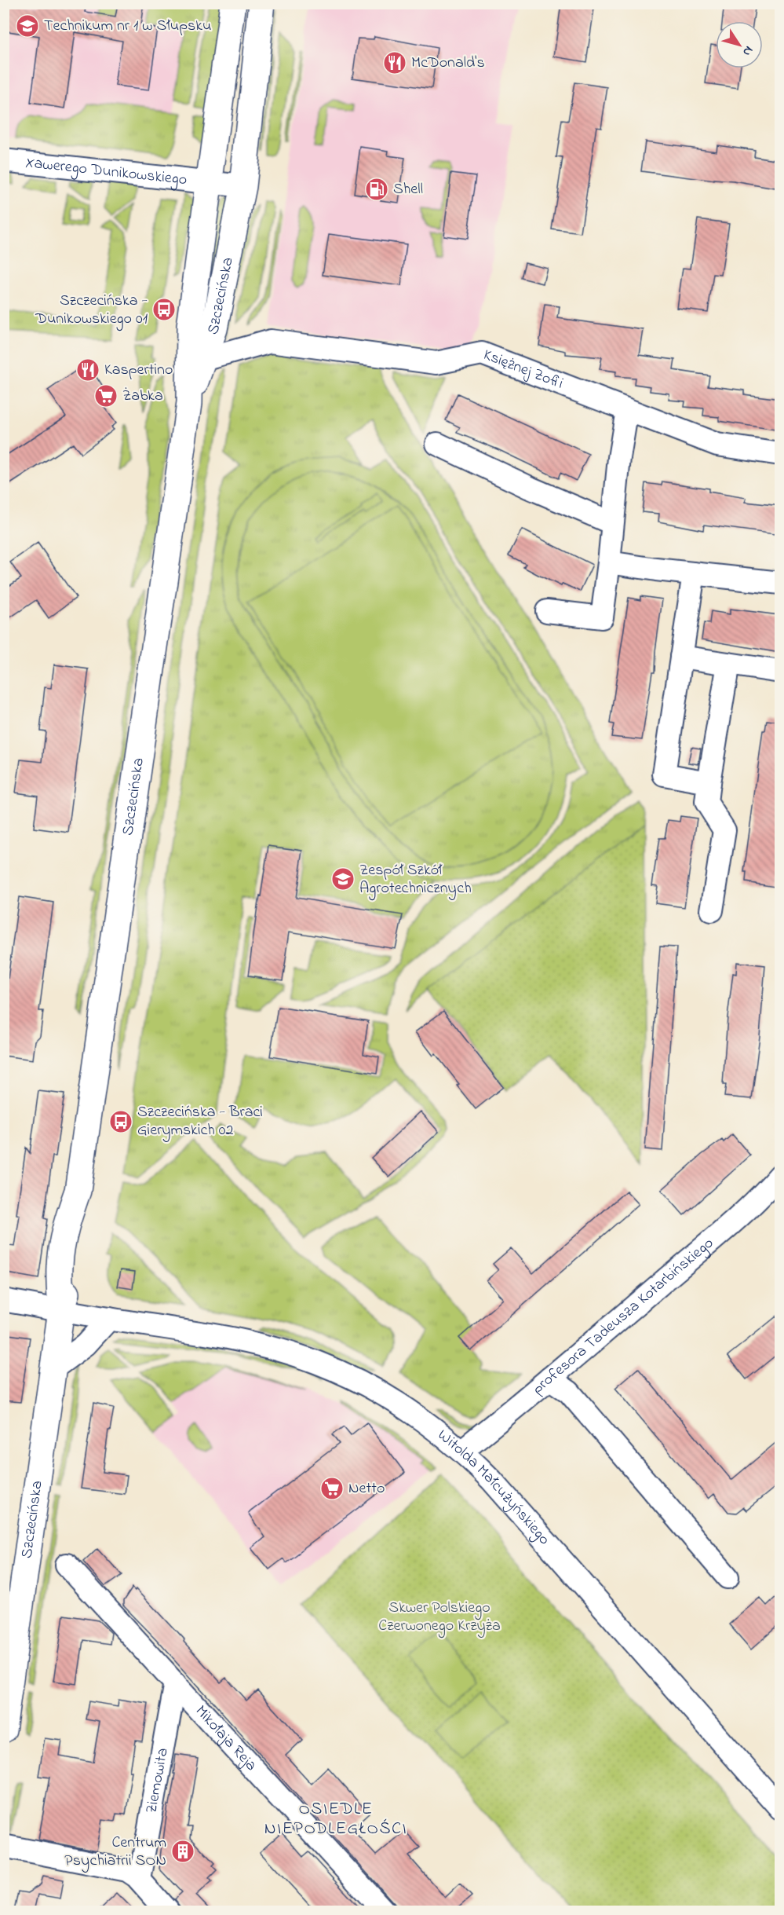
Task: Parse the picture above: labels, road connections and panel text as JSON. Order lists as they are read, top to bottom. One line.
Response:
{"streets":{"street":["Xawerego Dunikowskiego","Szczecińska","Księżnej Zofii","profesora Tadeusza Kotarbińskiego","Witolda Małcużyńskiego","Mikołaja Reja","Ziemowita"]},"crossings":[["Xawerego Dunikowskiego","Szczecińska"],["Szczecińska","Księżnej Zofii"],["Szczecińska","Witolda Małcużyńskiego"],["profesora Tadeusza Kotarbińskiego","Witolda Małcużyńskiego"],["Mikołaja Reja","Ziemowita"]],"districts":["OSIEDLE NIEPODLEGŁOŚCI"],"parks":["Skwer Polskiego Czerwonego Krzyża"],"places":{"school or university":["Technikum nr 1 w Słupsku","Zespół Szkół Agrotechnicznych"],"restaurant":["McDonald's","Kaspertino"],"fuel station":["Shell"],"bus stop":["Szczecińska - Dunikowskiego 01","Szczecińska - Braci Gierymskich 02"],"supermarket":["Żabka","Netto"],"building":["Centrum Psychiatrii SON"]},"north":"bottom right"}
